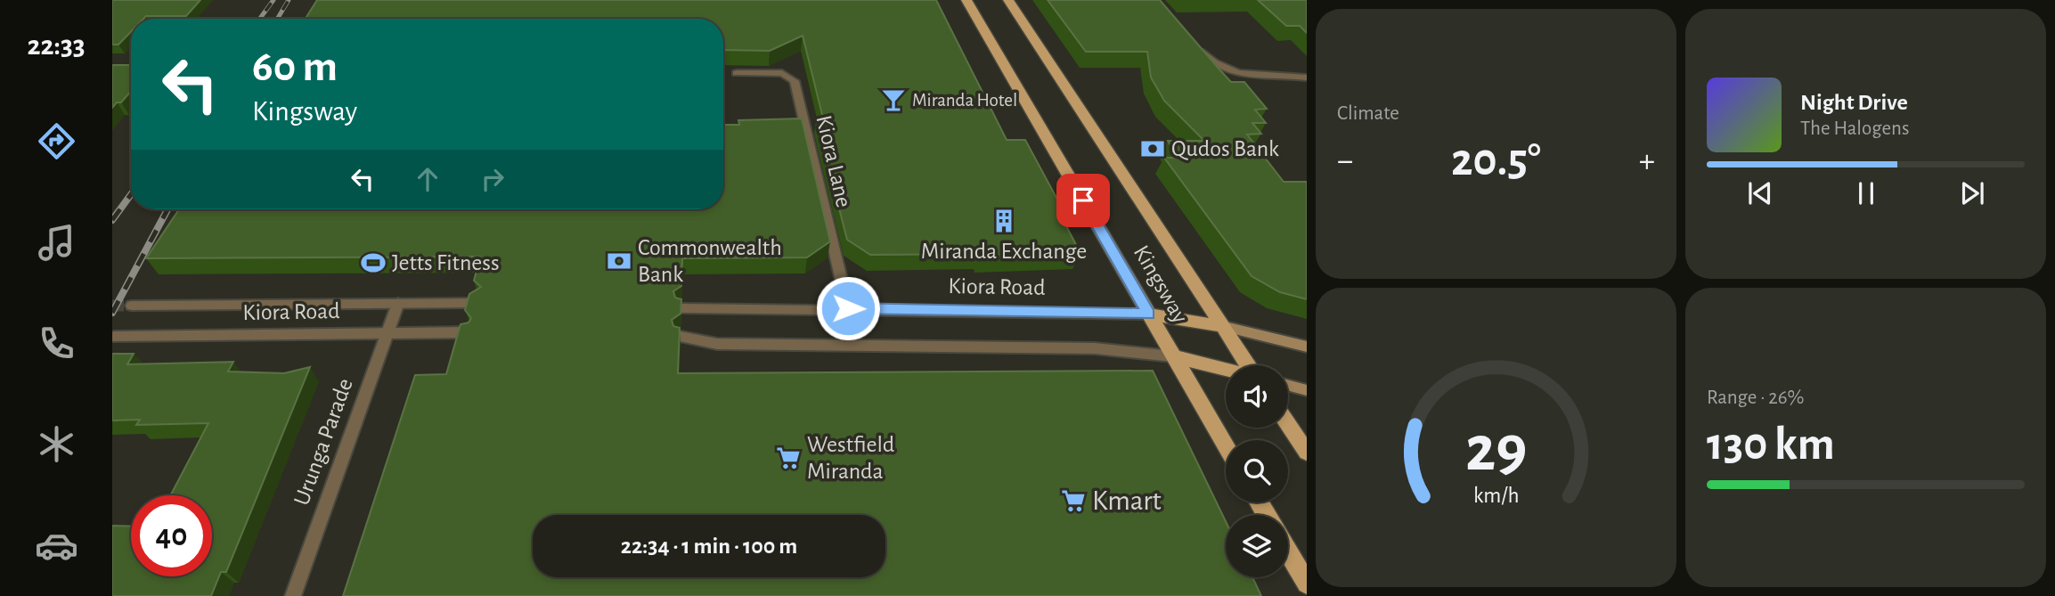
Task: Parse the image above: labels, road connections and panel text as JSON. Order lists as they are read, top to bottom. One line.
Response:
{"streets":{"main road":["Kingsway","Kiora Road"],"street":["Kiora Lane","Urunga Parade"]},"crossings":[["Kiora Lane","Kiora Road"],["Kingsway","Kiora Road"],["Kiora Road","Urunga Parade"]],"places":{"bar":["Miranda Hotel"],"bank":["Qudos Bank","Commonwealth Bank"],"building":["Miranda Exchange"],"sports":["Jetts Fitness"],"supermarket":["Westfield Miranda","Kmart"]},"page":{"tabs":"22:33","tile":["Climate",["Range · 26%","130 km"]],"turn":["60 m","Kingsway"],"song":["Night Drive","The Halogens"],"heat":["−","20.5°","+"],"limit":"40","trip":"22:34 · 1 min · 100 m","gauge":["29","km/h"]}}
